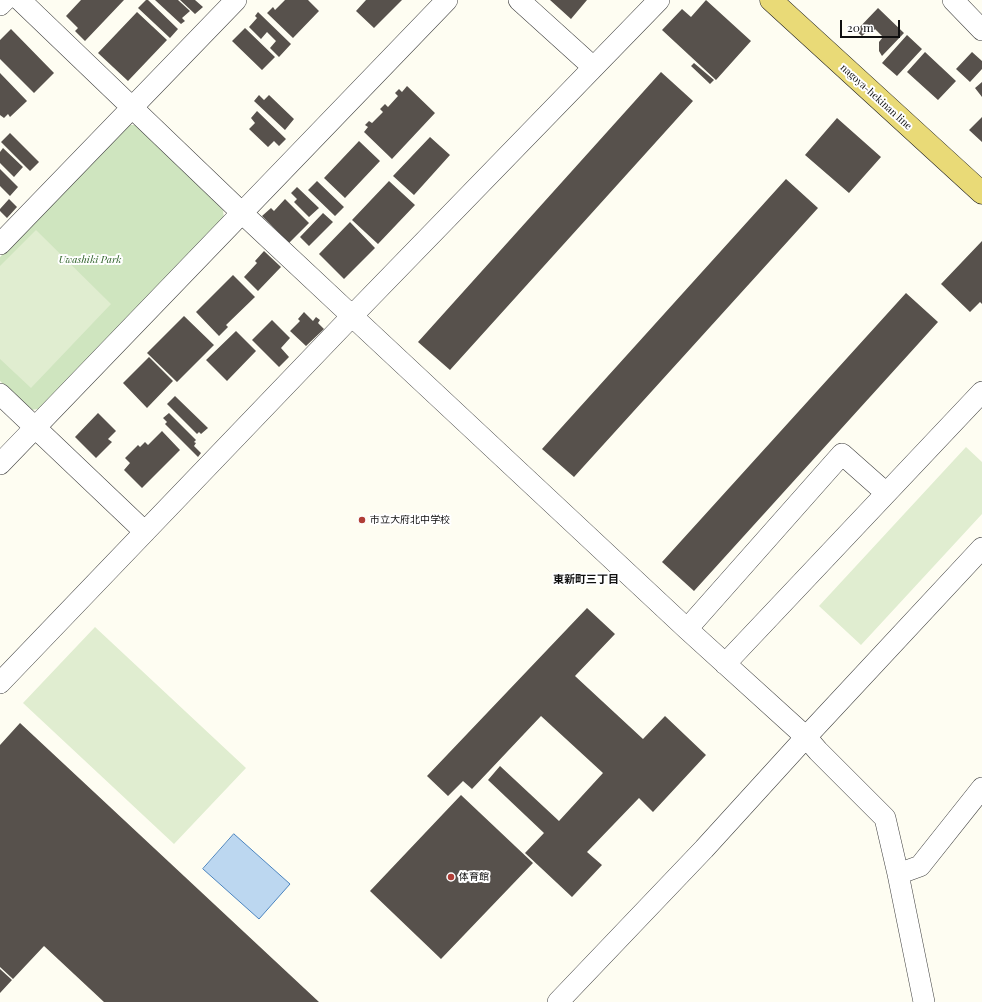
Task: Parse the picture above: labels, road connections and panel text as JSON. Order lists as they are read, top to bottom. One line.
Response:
{"streets":{"main road":["nagoya-hekinan line"]},"districts":["東新町三丁目"],"parks":["Uwashiki Park"],"places":["市立大府北中学校","体育館"],"scale_bar":"20 m"}
